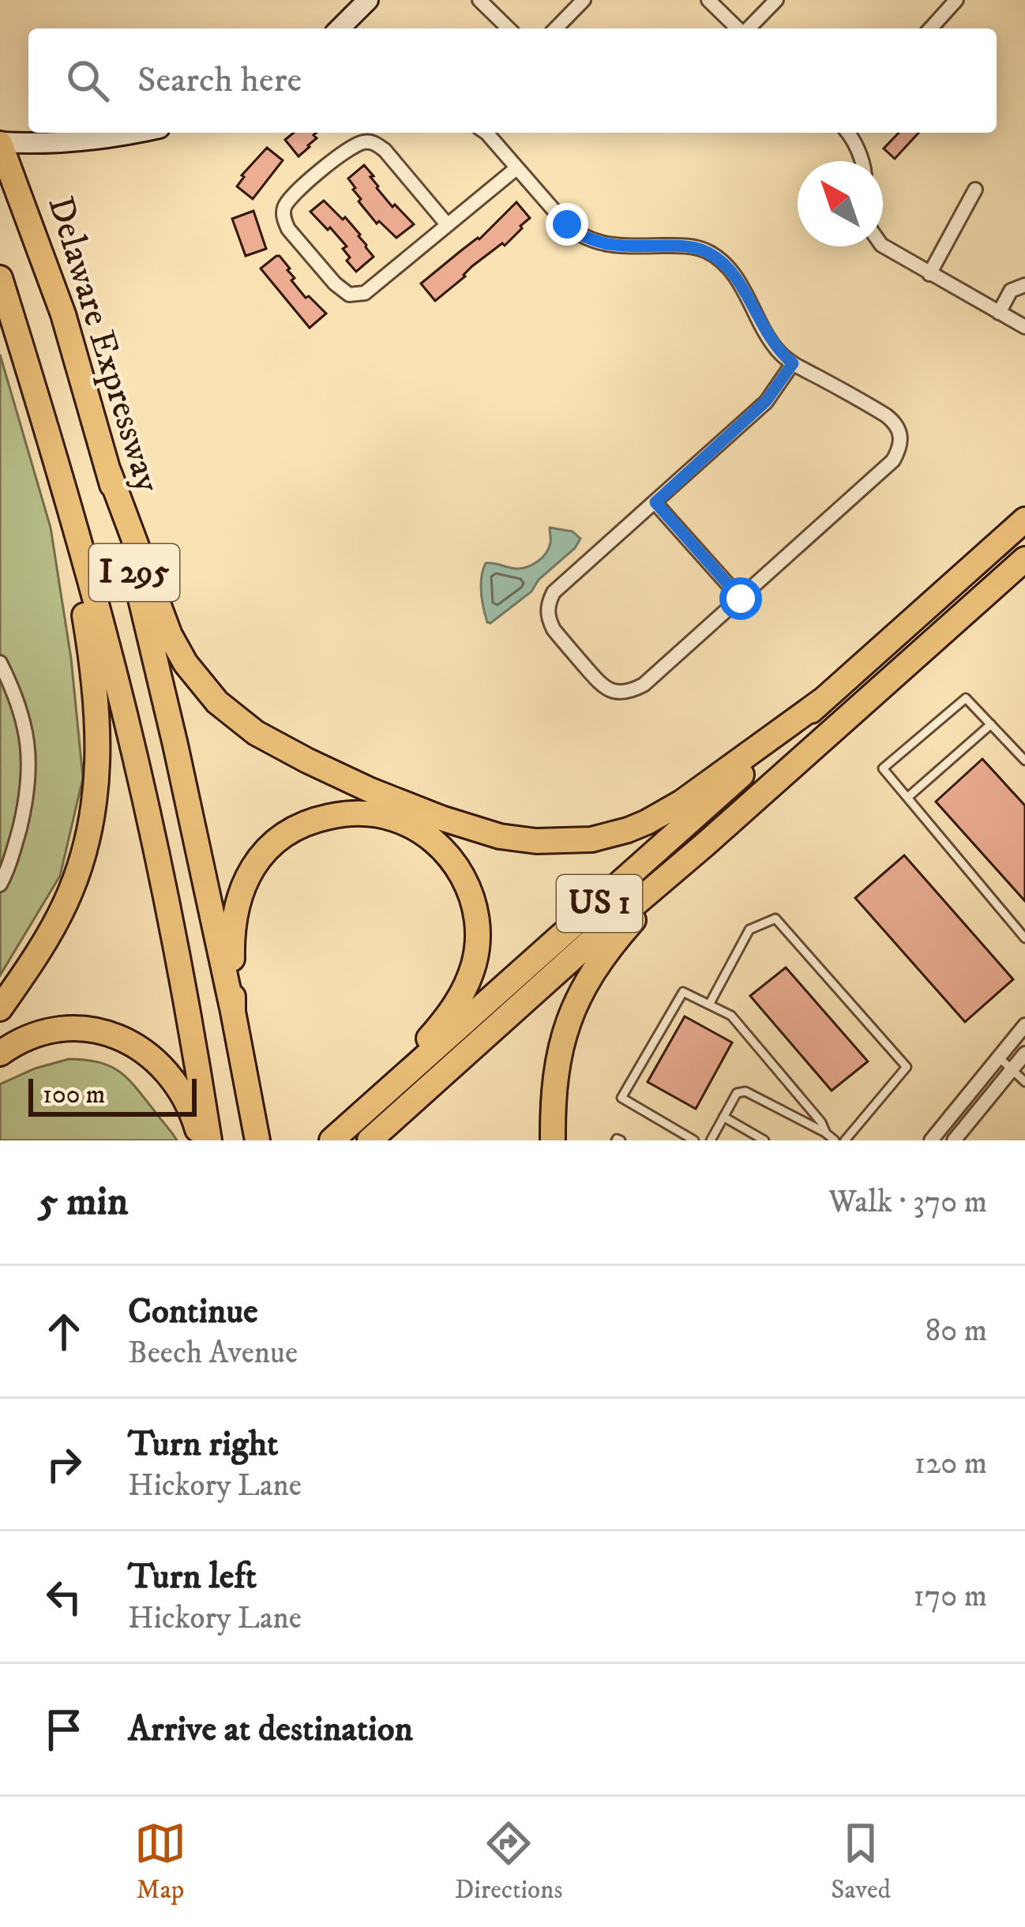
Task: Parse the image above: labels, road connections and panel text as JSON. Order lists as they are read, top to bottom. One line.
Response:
{"streets":{"highway":["Delaware Expressway","I 295","US 1"]},"crossings":[["Delaware Expressway","I 295"]],"scale_bar":"100 m","north":"top left","page":{"search":"Search here","scale":"100 m","heading":["5 min","Walk · 370 m"],"list":[["Continue","Beech Avenue","80 m"],["Turn right","Hickory Lane","120 m"],["Turn left","Hickory Lane","170 m"],"Arrive at destination"],"nav":["Map","Directions","Saved"]}}
